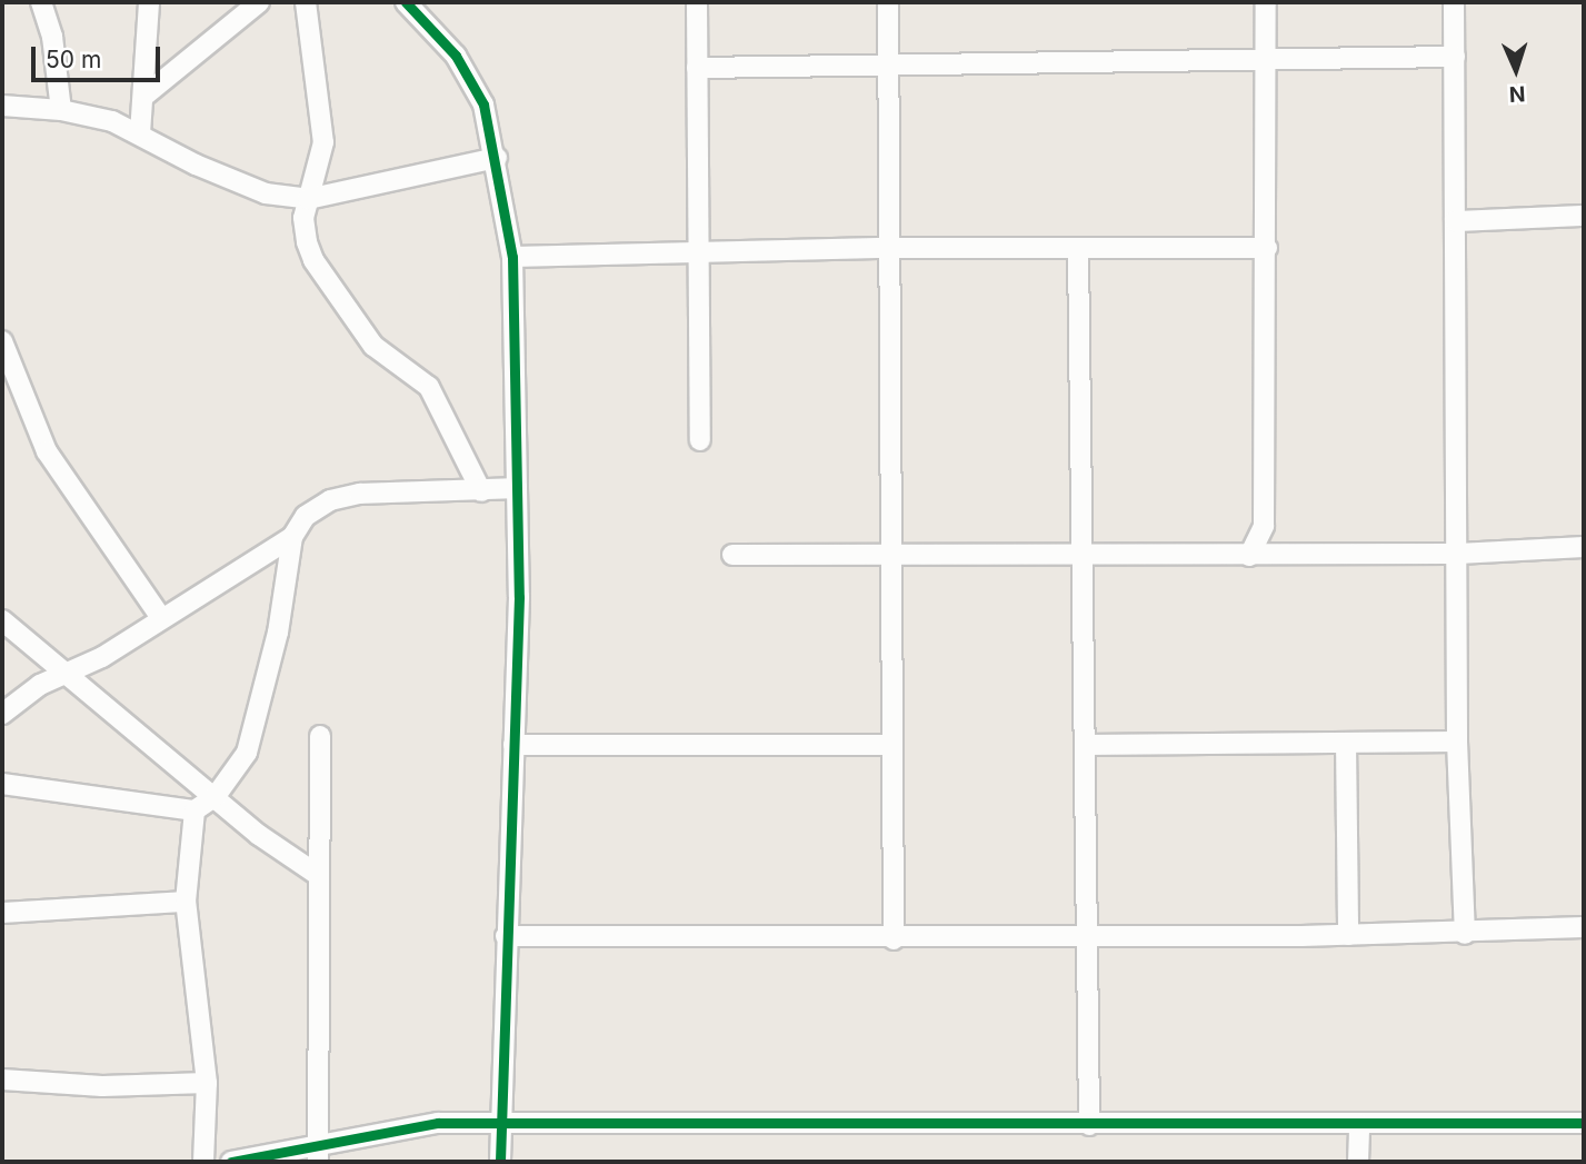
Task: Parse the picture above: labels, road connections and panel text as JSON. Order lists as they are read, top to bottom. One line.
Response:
{"scale_bar":"50 m","north":"bottom"}
